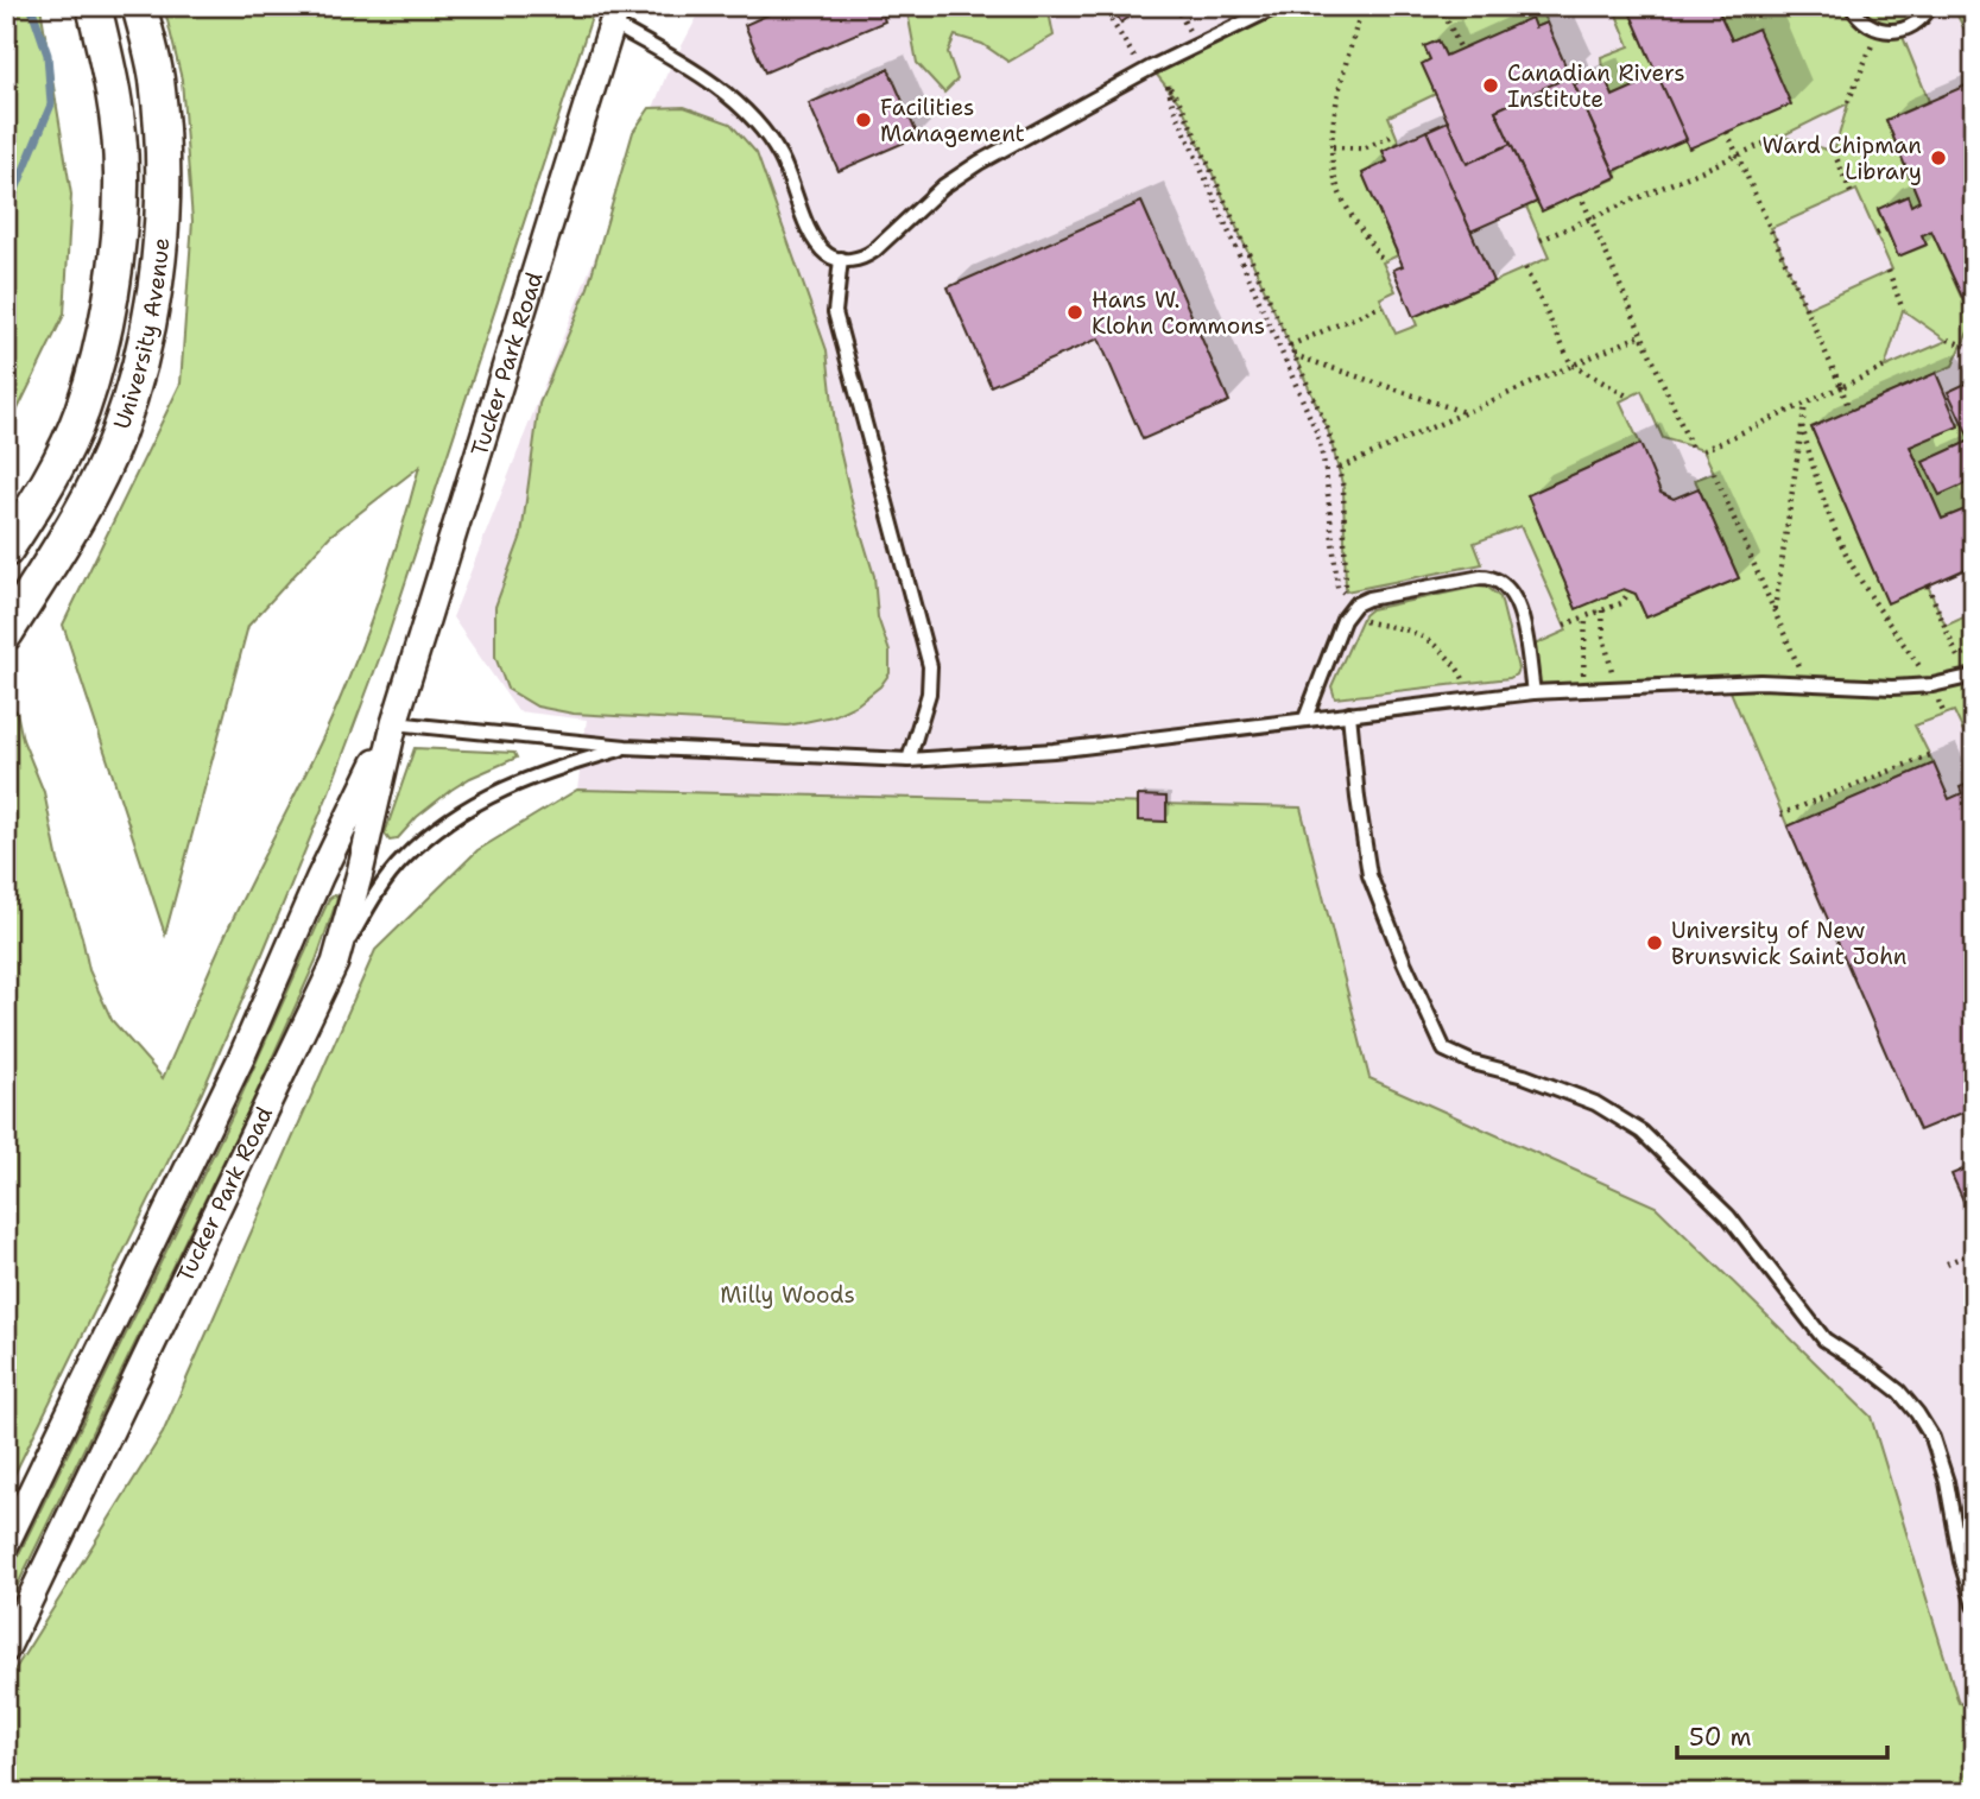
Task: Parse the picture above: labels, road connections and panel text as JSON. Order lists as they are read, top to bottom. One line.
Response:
{"streets":{"main road":["University Avenue"],"street":["Tucker Park Road"]},"parks":["Milly Woods"],"places":["Canadian Rivers Institute","Facilities Management","Ward Chipman Library","Hans W. Klohn Commons","University of New Brunswick Saint John"],"scale_bar":"50 m"}
